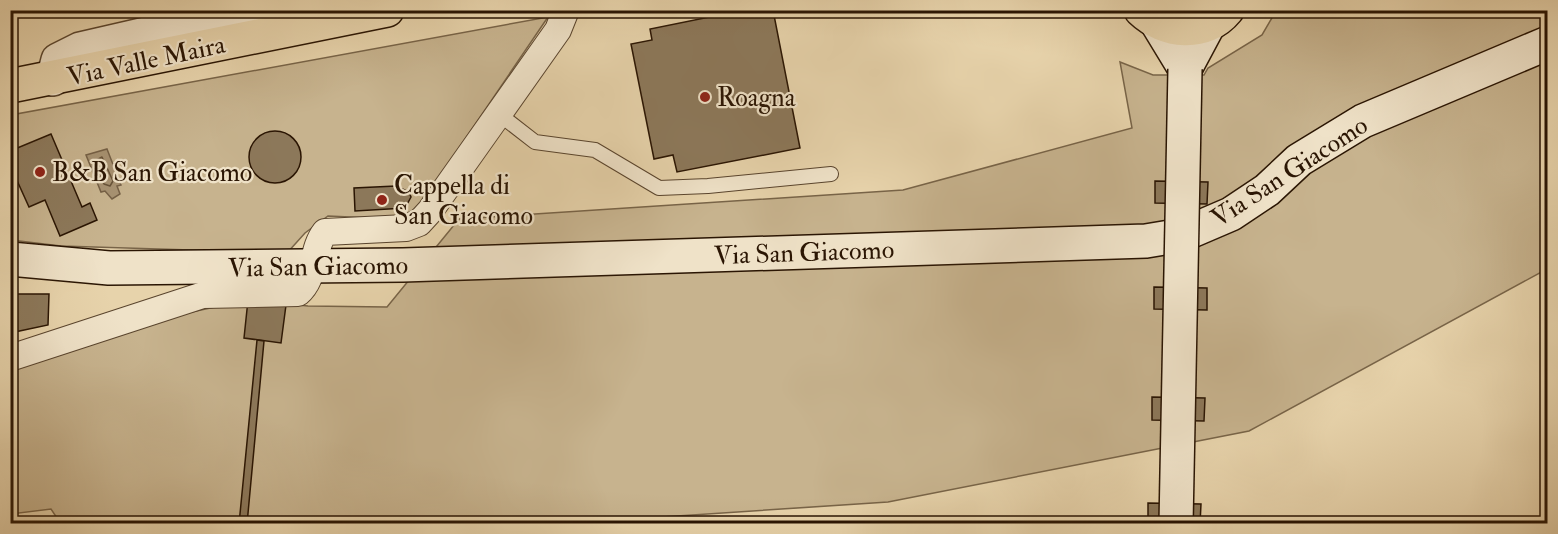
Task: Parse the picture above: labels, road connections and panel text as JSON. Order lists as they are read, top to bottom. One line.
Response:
{"streets":{"main road":["Via Valle Maira","Via San Giacomo"]},"places":["Roagna","B&B San Giacomo","Cappella di San Giacomo"]}
